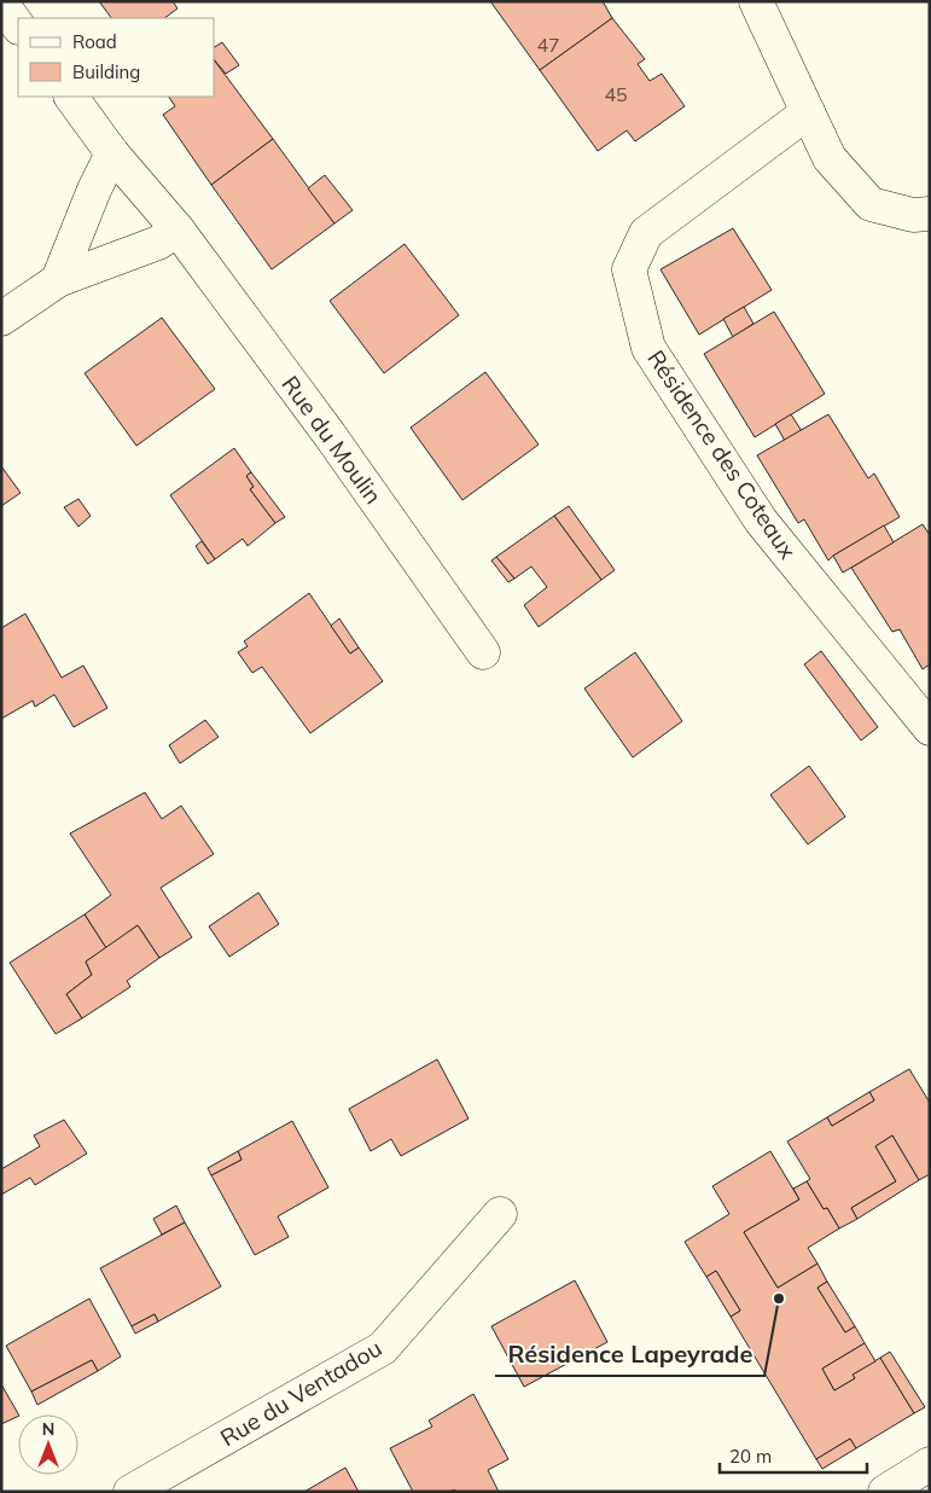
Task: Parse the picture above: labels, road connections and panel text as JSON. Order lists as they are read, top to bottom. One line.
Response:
{"streets":{"street":["Rue du Moulin","Résidence des Coteaux","Rue du Ventadou"]},"places":["Résidence Lapeyrade"],"house_numbers":["47","45"],"legend":["Road","Building"],"scale_bar":"20 m","north":"top"}
